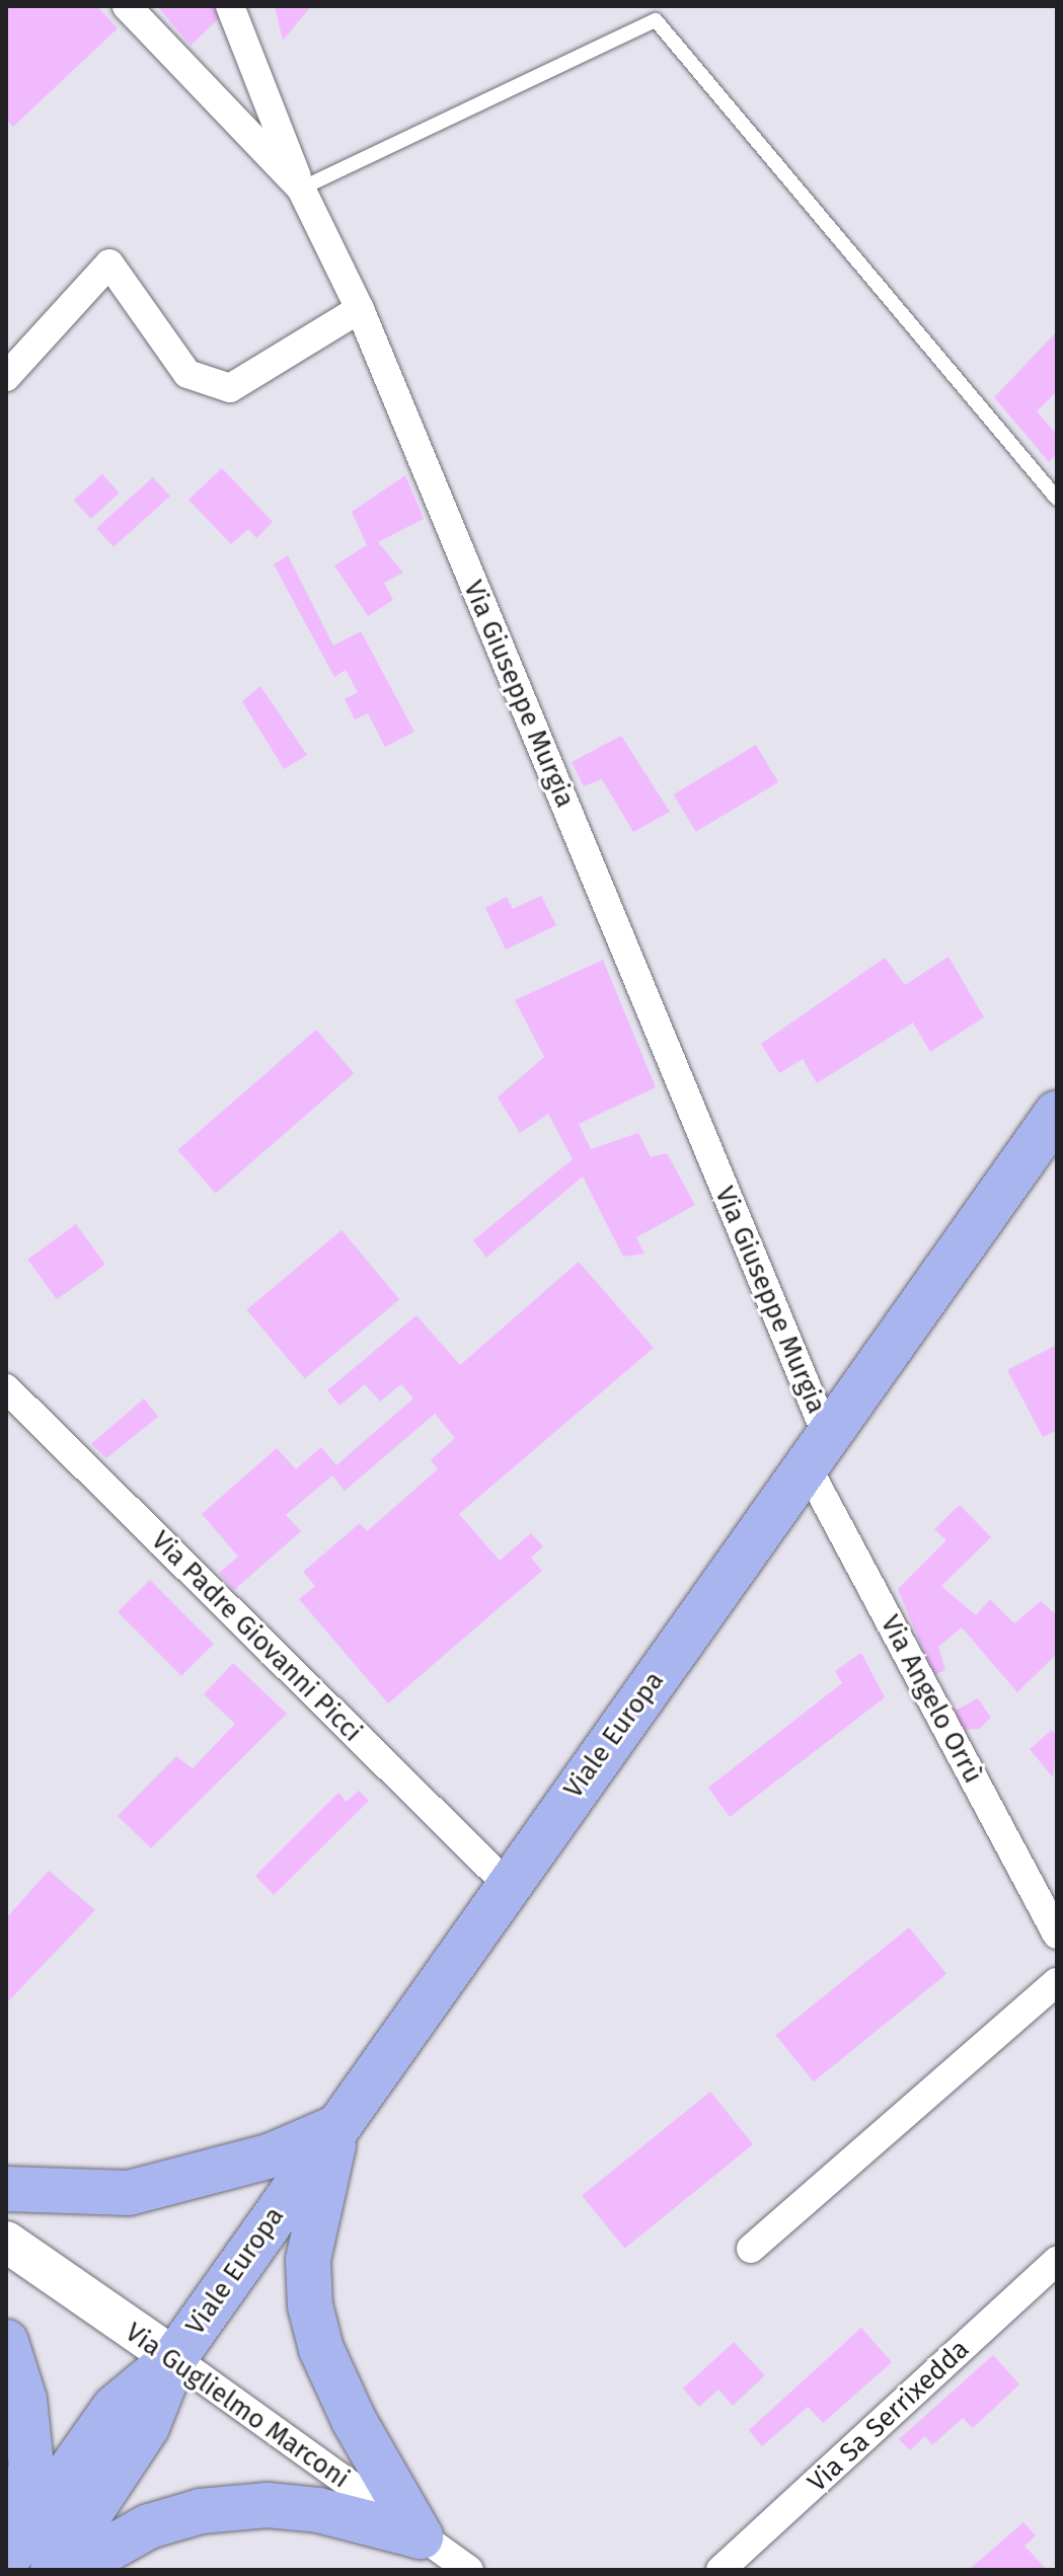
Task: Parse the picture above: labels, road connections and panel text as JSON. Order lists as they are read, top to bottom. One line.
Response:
{"streets":{"main road":["Viale Europa","Via Guglielmo Marconi"],"street":["Via Giuseppe Murgia","Via Padre Giovanni Picci","Via Angelo Orrù","Via Sa Serrixedda"]},"crossings":[["Via Giuseppe Murgia","Via Angelo Orrù"],["Via Giuseppe Murgia","Viale Europa"],["Via Padre Giovanni Picci","Viale Europa"],["Via Angelo Orrù","Viale Europa"],["Viale Europa","Via Guglielmo Marconi"]]}
